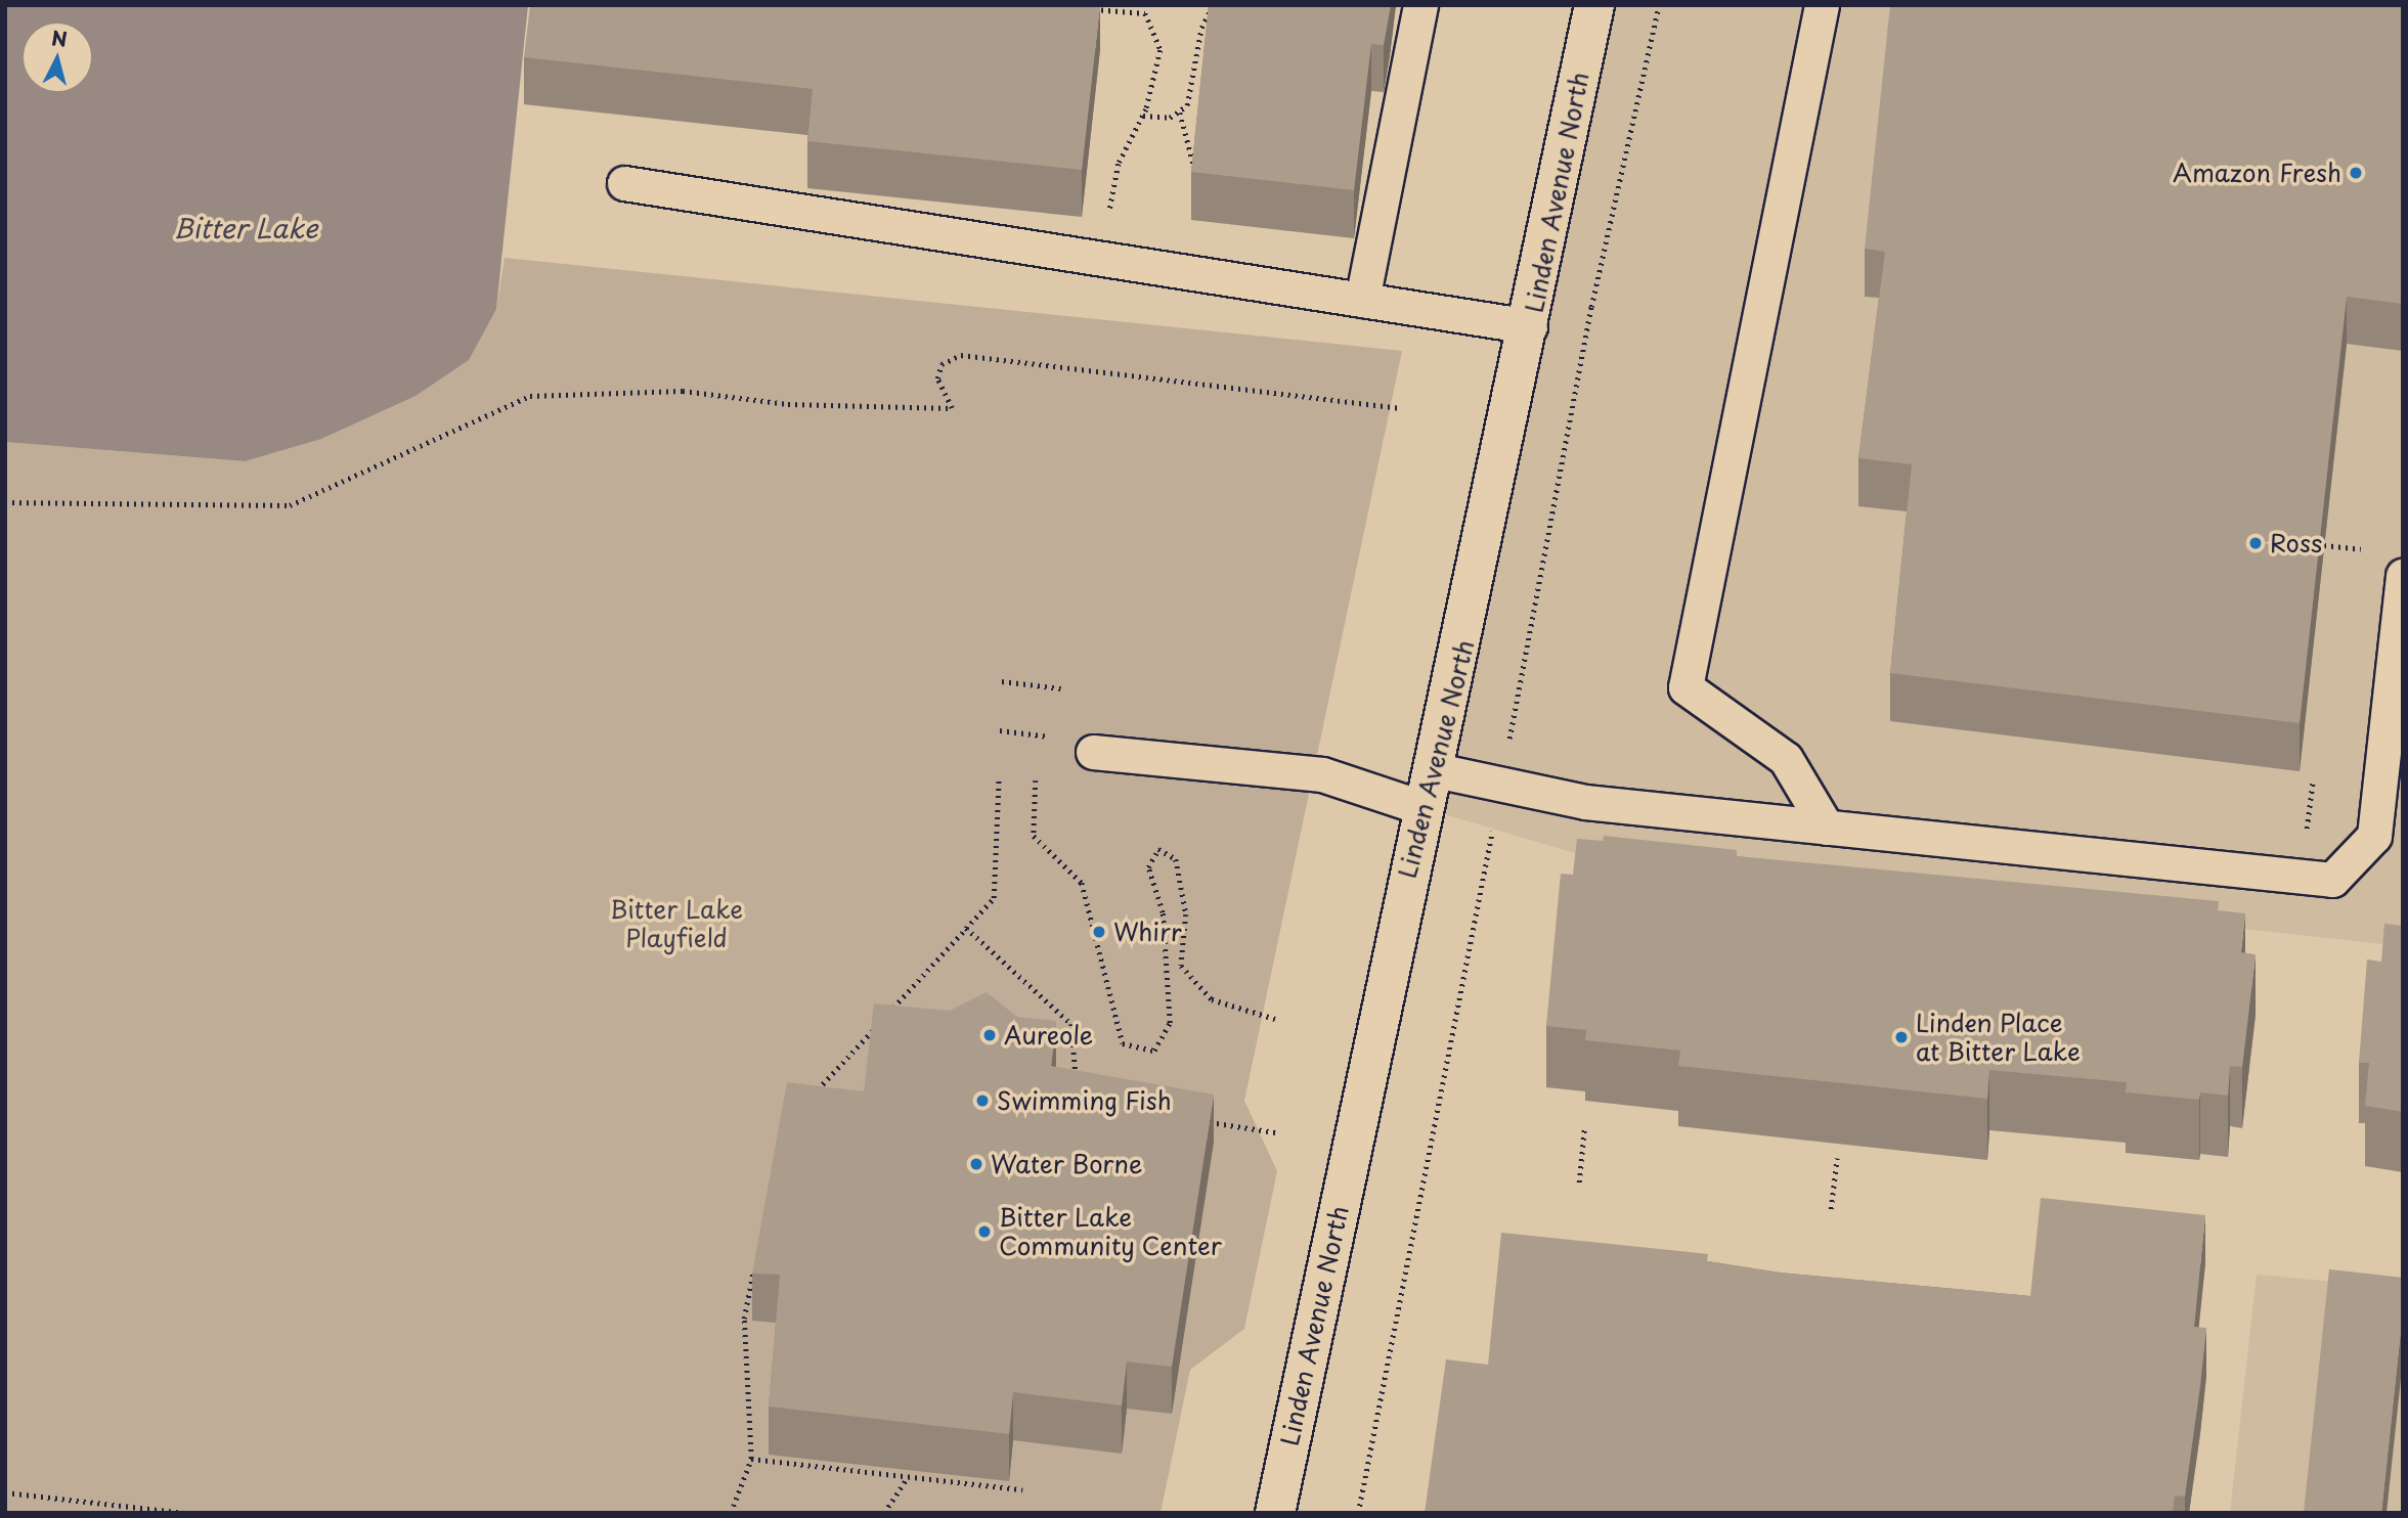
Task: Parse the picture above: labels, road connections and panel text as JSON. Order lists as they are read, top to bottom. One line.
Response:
{"streets":{"street":["Linden Avenue North"]},"water":["Bitter Lake"],"parks":["Bitter Lake Playfield"],"places":["Amazon Fresh","Ross","Whirr","Aureole","Linden Place at Bitter Lake","Swimming Fish","Water Borne","Bitter Lake Community Center"],"north":"top"}
